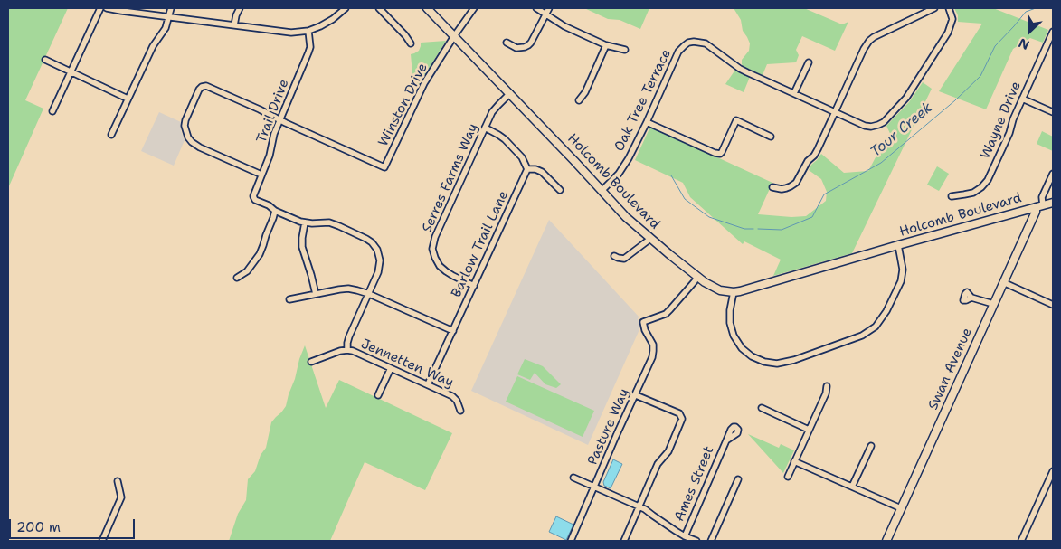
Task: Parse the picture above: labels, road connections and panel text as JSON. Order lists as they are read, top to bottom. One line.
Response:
{"streets":{"street":["Oak Tree Terrace","Winston Drive","Trail Drive","Wayne Drive","Serres Farms Way","Holcomb Boulevard","Barlow Trail Lane","Jennetten Way","Swan Avenue","Pasture Way","Ames Street"]},"crossings":[["Oak Tree Terrace","Holcomb Boulevard"],["Winston Drive","Trail Drive"],["Winston Drive","Holcomb Boulevard"],["Serres Farms Way","Holcomb Boulevard"],["Serres Farms Way","Barlow Trail Lane"],["Holcomb Boulevard","Swan Avenue"],["Holcomb Boulevard","Pasture Way"],["Barlow Trail Lane","Jennetten Way"],["Pasture Way","Ames Street"]],"water":["Tour Creek"],"scale_bar":"200 m","north":"bottom left"}
